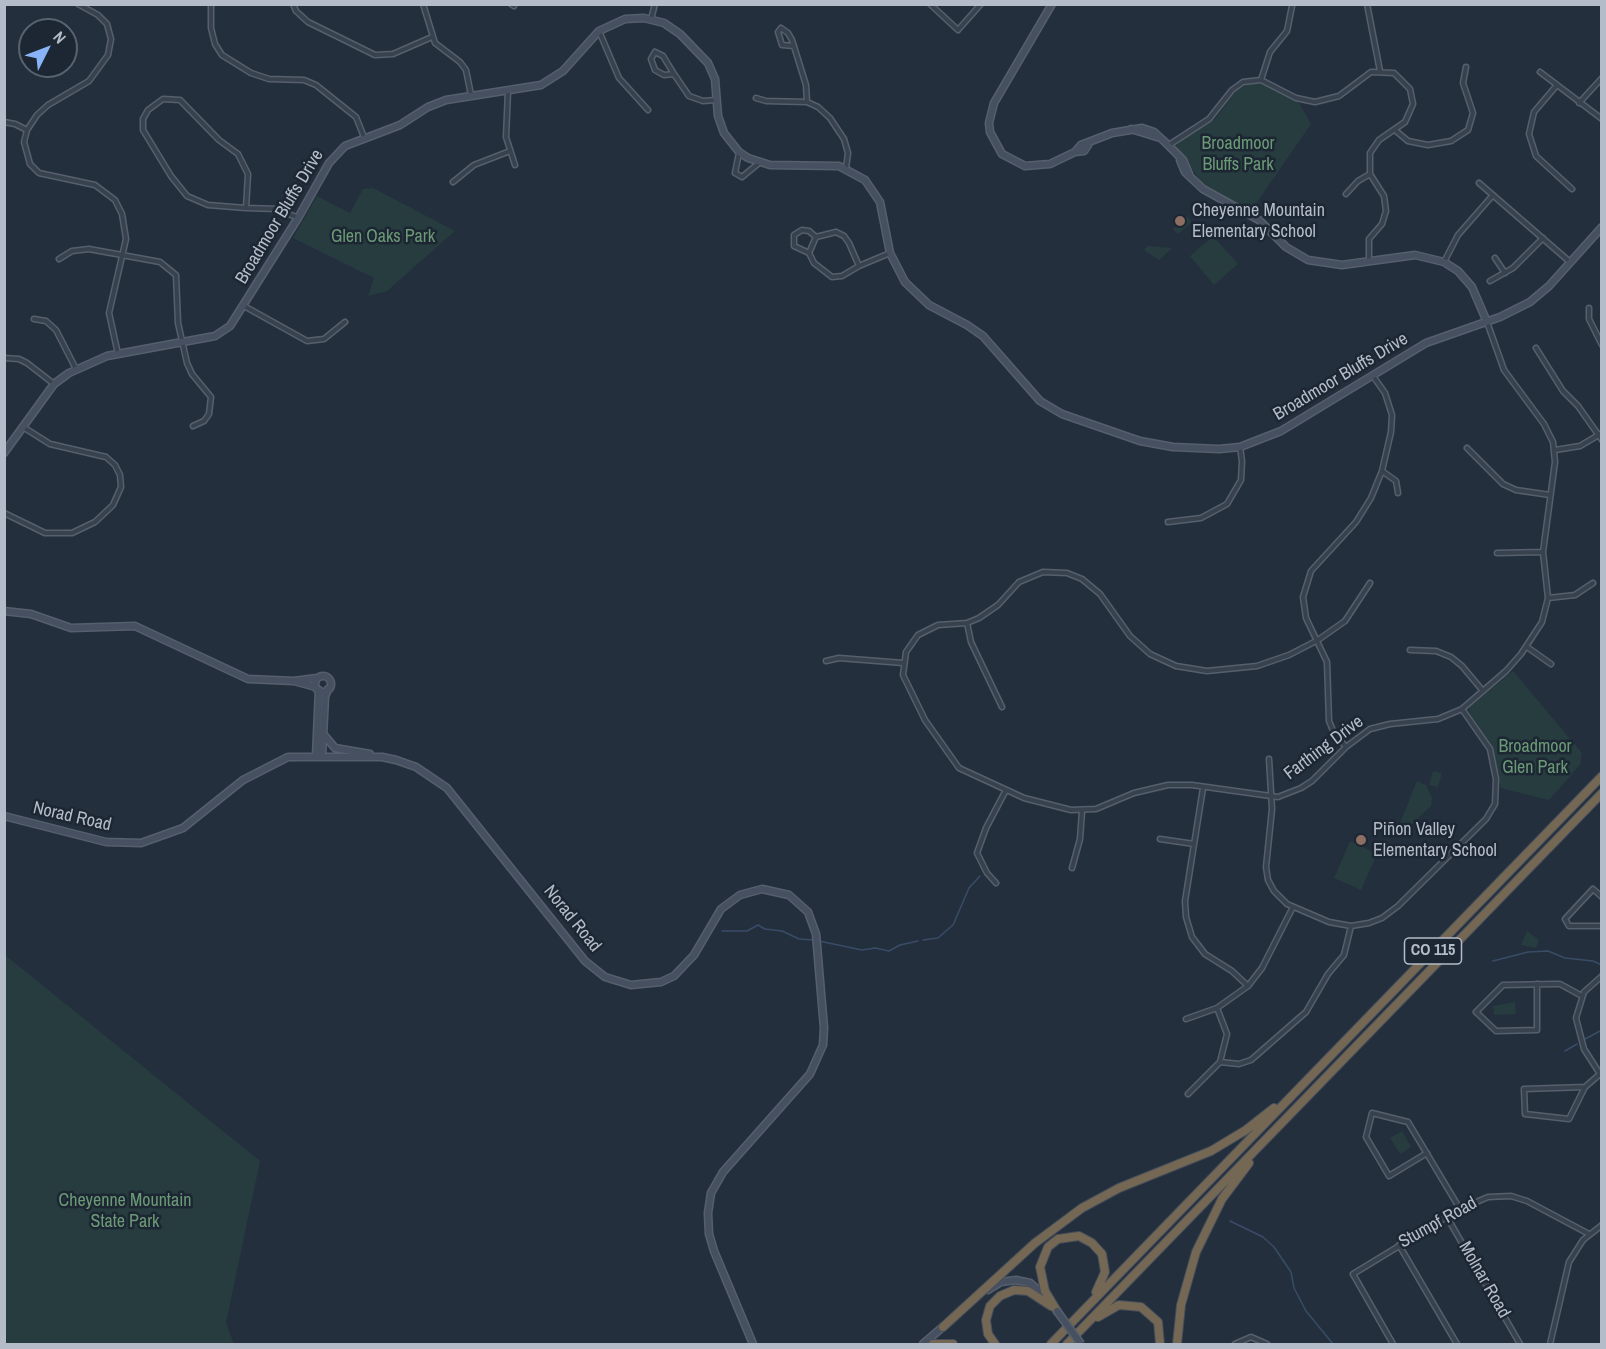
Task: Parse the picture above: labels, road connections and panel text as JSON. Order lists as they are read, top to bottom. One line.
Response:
{"streets":{"highway":["CO 115"],"street":["Broadmoor Bluffs Drive","Farthing Drive","Norad Road","Stumpf Road","Molnar Road"]},"crossings":[["Stumpf Road","Molnar Road"]],"parks":["Broadmoor Bluffs Park","Glen Oaks Park","Broadmoor Glen Park","Cheyenne Mountain State Park"],"places":["Cheyenne Mountain Elementary School","Piñon Valley Elementary School"],"north":"top right"}
